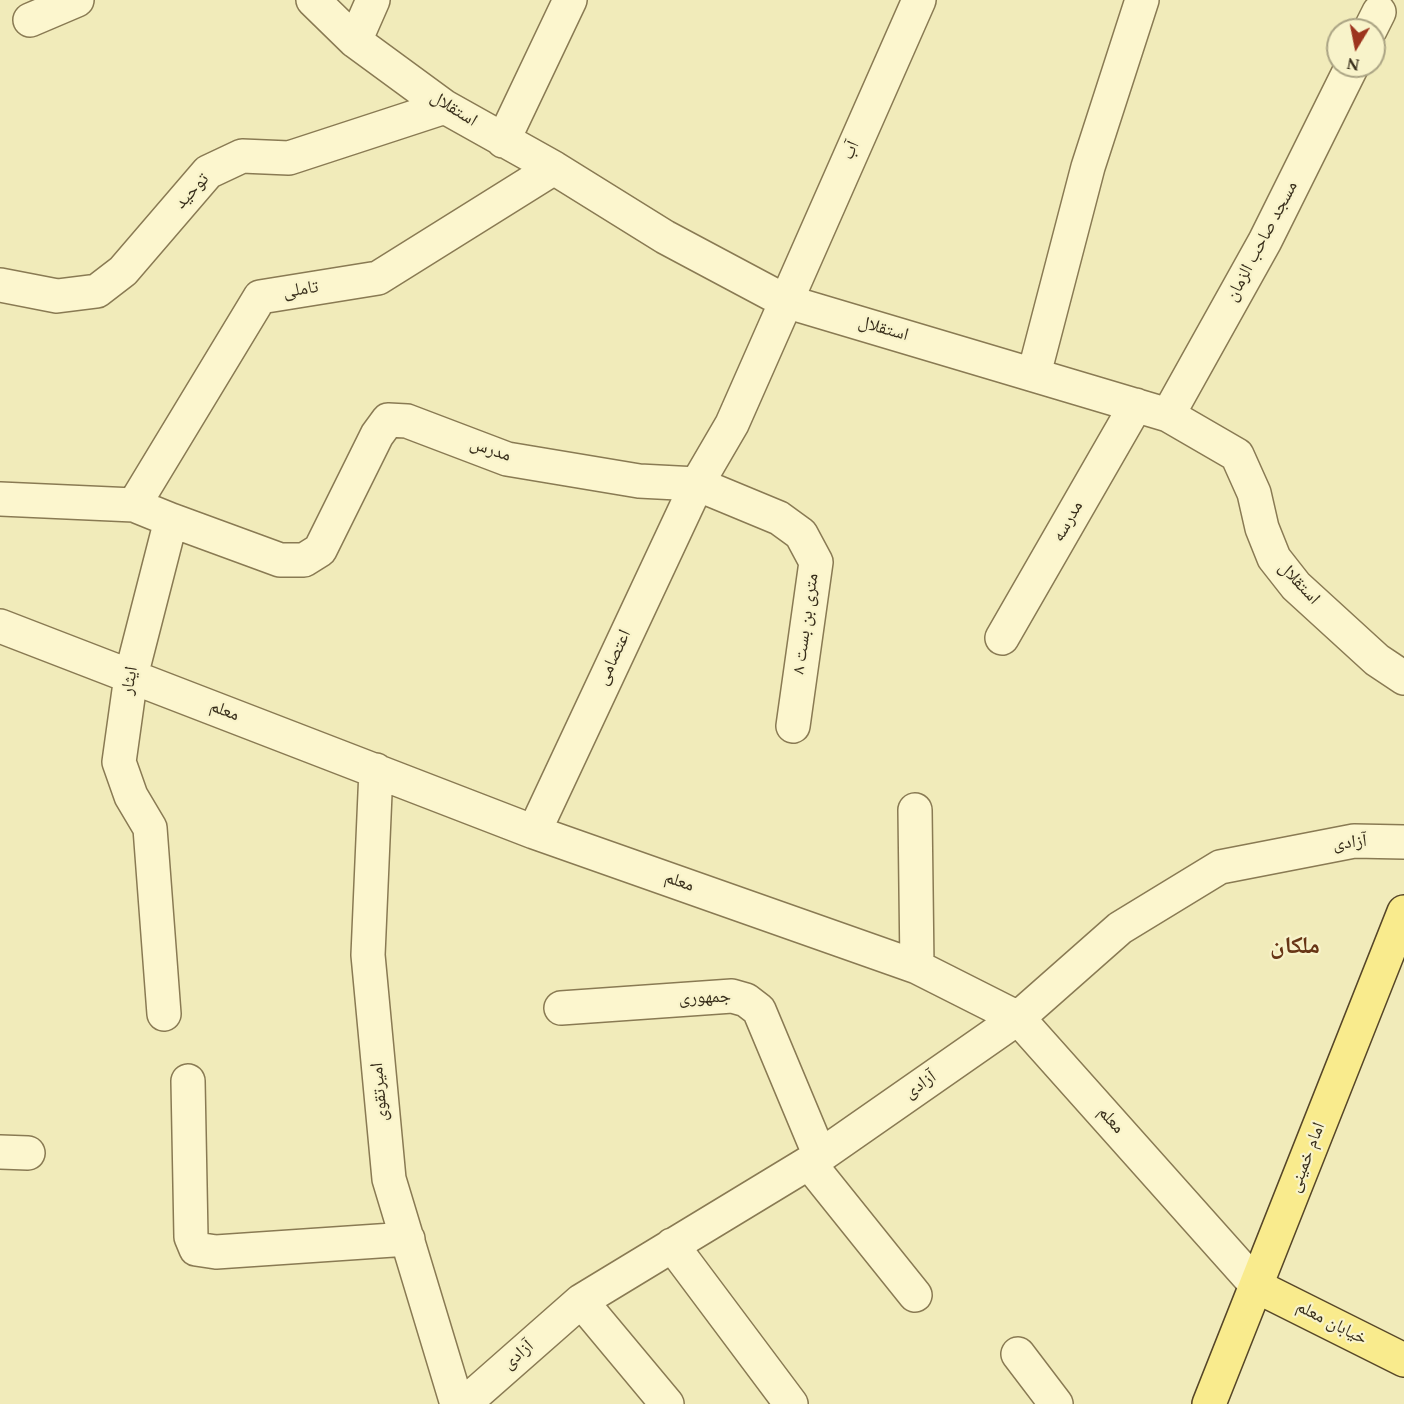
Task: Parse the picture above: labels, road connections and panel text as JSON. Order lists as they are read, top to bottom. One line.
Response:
{"streets":{"main road":["امام خمینی","خیابان معلم"],"street":["استقلال","آب","توحید","مسجد صاحب الزمان","تاملی","مدرس","مدرسه","۸ متری بن بست","اعتصامی","ایثار","معلم","آزادی","جمهوری","امیرتقوی"]},"crossings":[["استقلال","آب"],["استقلال","توحید"],["استقلال","مسجد صاحب الزمان"],["استقلال","تاملی"],["استقلال","مدرسه"],["مدرس","۸ متری بن بست"],["مدرس","اعتصامی"],["مدرس","ایثار"],["۸ متری بن بست","اعتصامی"],["اعتصامی","معلم"],["ایثار","معلم"],["معلم","آزادی"],["معلم","امیرتقوی"],["معلم","امام خمینی"],["معلم","خیابان معلم"],["آزادی","جمهوری"],["امام خمینی","خیابان معلم"]],"districts":["ملکان"],"north":"bottom"}
